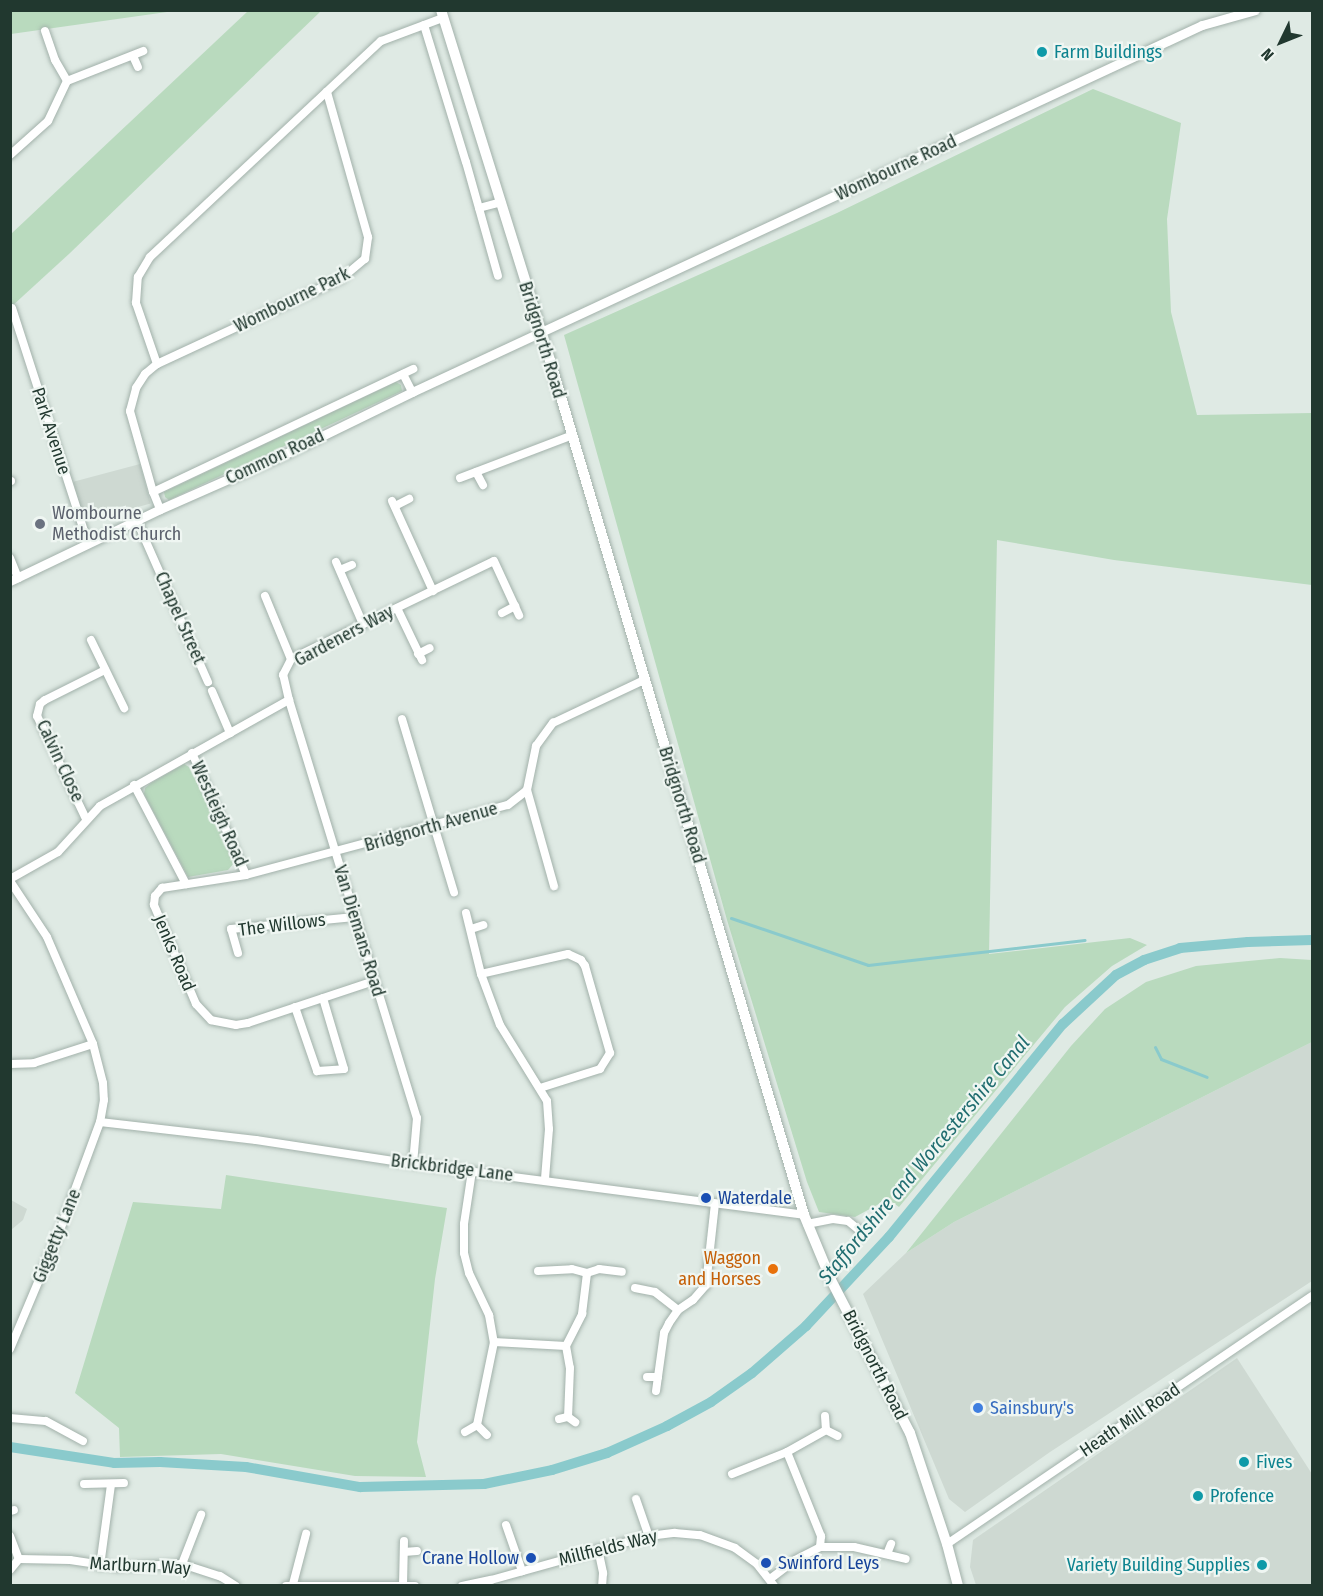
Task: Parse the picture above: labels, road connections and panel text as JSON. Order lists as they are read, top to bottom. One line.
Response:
{"streets":{"main road":["Bridgnorth Road"],"street":["Wombourne Road","Wombourne Park","Park Avenue","Common Road","Chapel Street","Gardeners Way","Calvin Close","Westleigh Road","Bridgnorth Avenue","The Willows","Van Diemans Road","Jenks Road","Brickbridge Lane","Giggetty Lane","Heath Mill Road","Millfields Way","Marlburn Way"]},"crossings":[["Wombourne Road","Bridgnorth Road"],["Wombourne Road","Common Road"],["Wombourne Park","Common Road"],["Bridgnorth Road","Common Road"],["Bridgnorth Road","Brickbridge Lane"],["Bridgnorth Road","Heath Mill Road"],["Park Avenue","Common Road"],["Common Road","Chapel Street"],["Gardeners Way","Van Diemans Road"],["Westleigh Road","Jenks Road"],["Bridgnorth Avenue","Van Diemans Road"],["Bridgnorth Avenue","Jenks Road"],["The Willows","Van Diemans Road"],["Van Diemans Road","Jenks Road"],["Van Diemans Road","Brickbridge Lane"],["Brickbridge Lane","Giggetty Lane"]],"water":["Staffordshire and Worcestershire Canal"],"places":["Farm Buildings","Wombourne Methodist Church","Waterdale","Waggon and Horses","Sainsbury's","Fives","Profence","Crane Hollow","Swinford Leys","Variety Building Supplies"],"north":"bottom left"}
